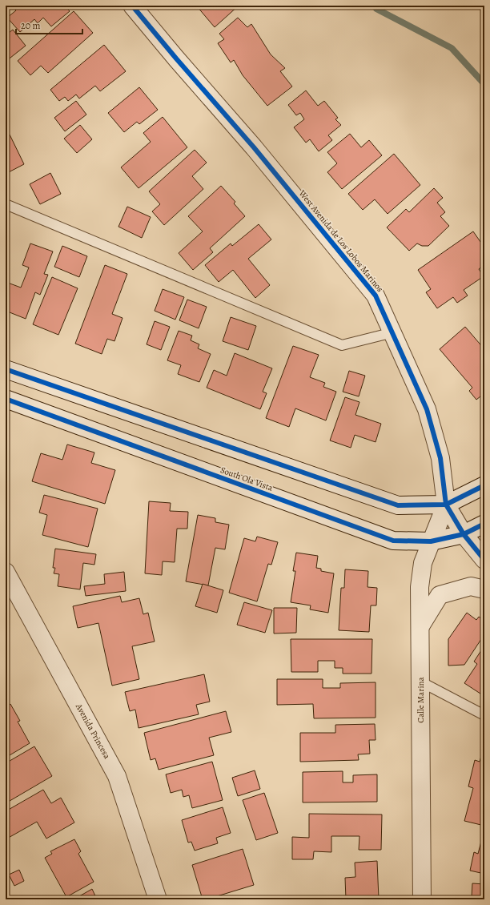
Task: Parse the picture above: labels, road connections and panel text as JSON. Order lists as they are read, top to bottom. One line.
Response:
{"streets":{"street":["West Avenida de Los Lobos Marinos","South Ola Vista","Calle Marina","Avenida Princesa"]},"crossings":[["West Avenida de Los Lobos Marinos","South Ola Vista"],["West Avenida de Los Lobos Marinos","Calle Marina"],["South Ola Vista","Calle Marina"]],"scale_bar":"20 m"}
